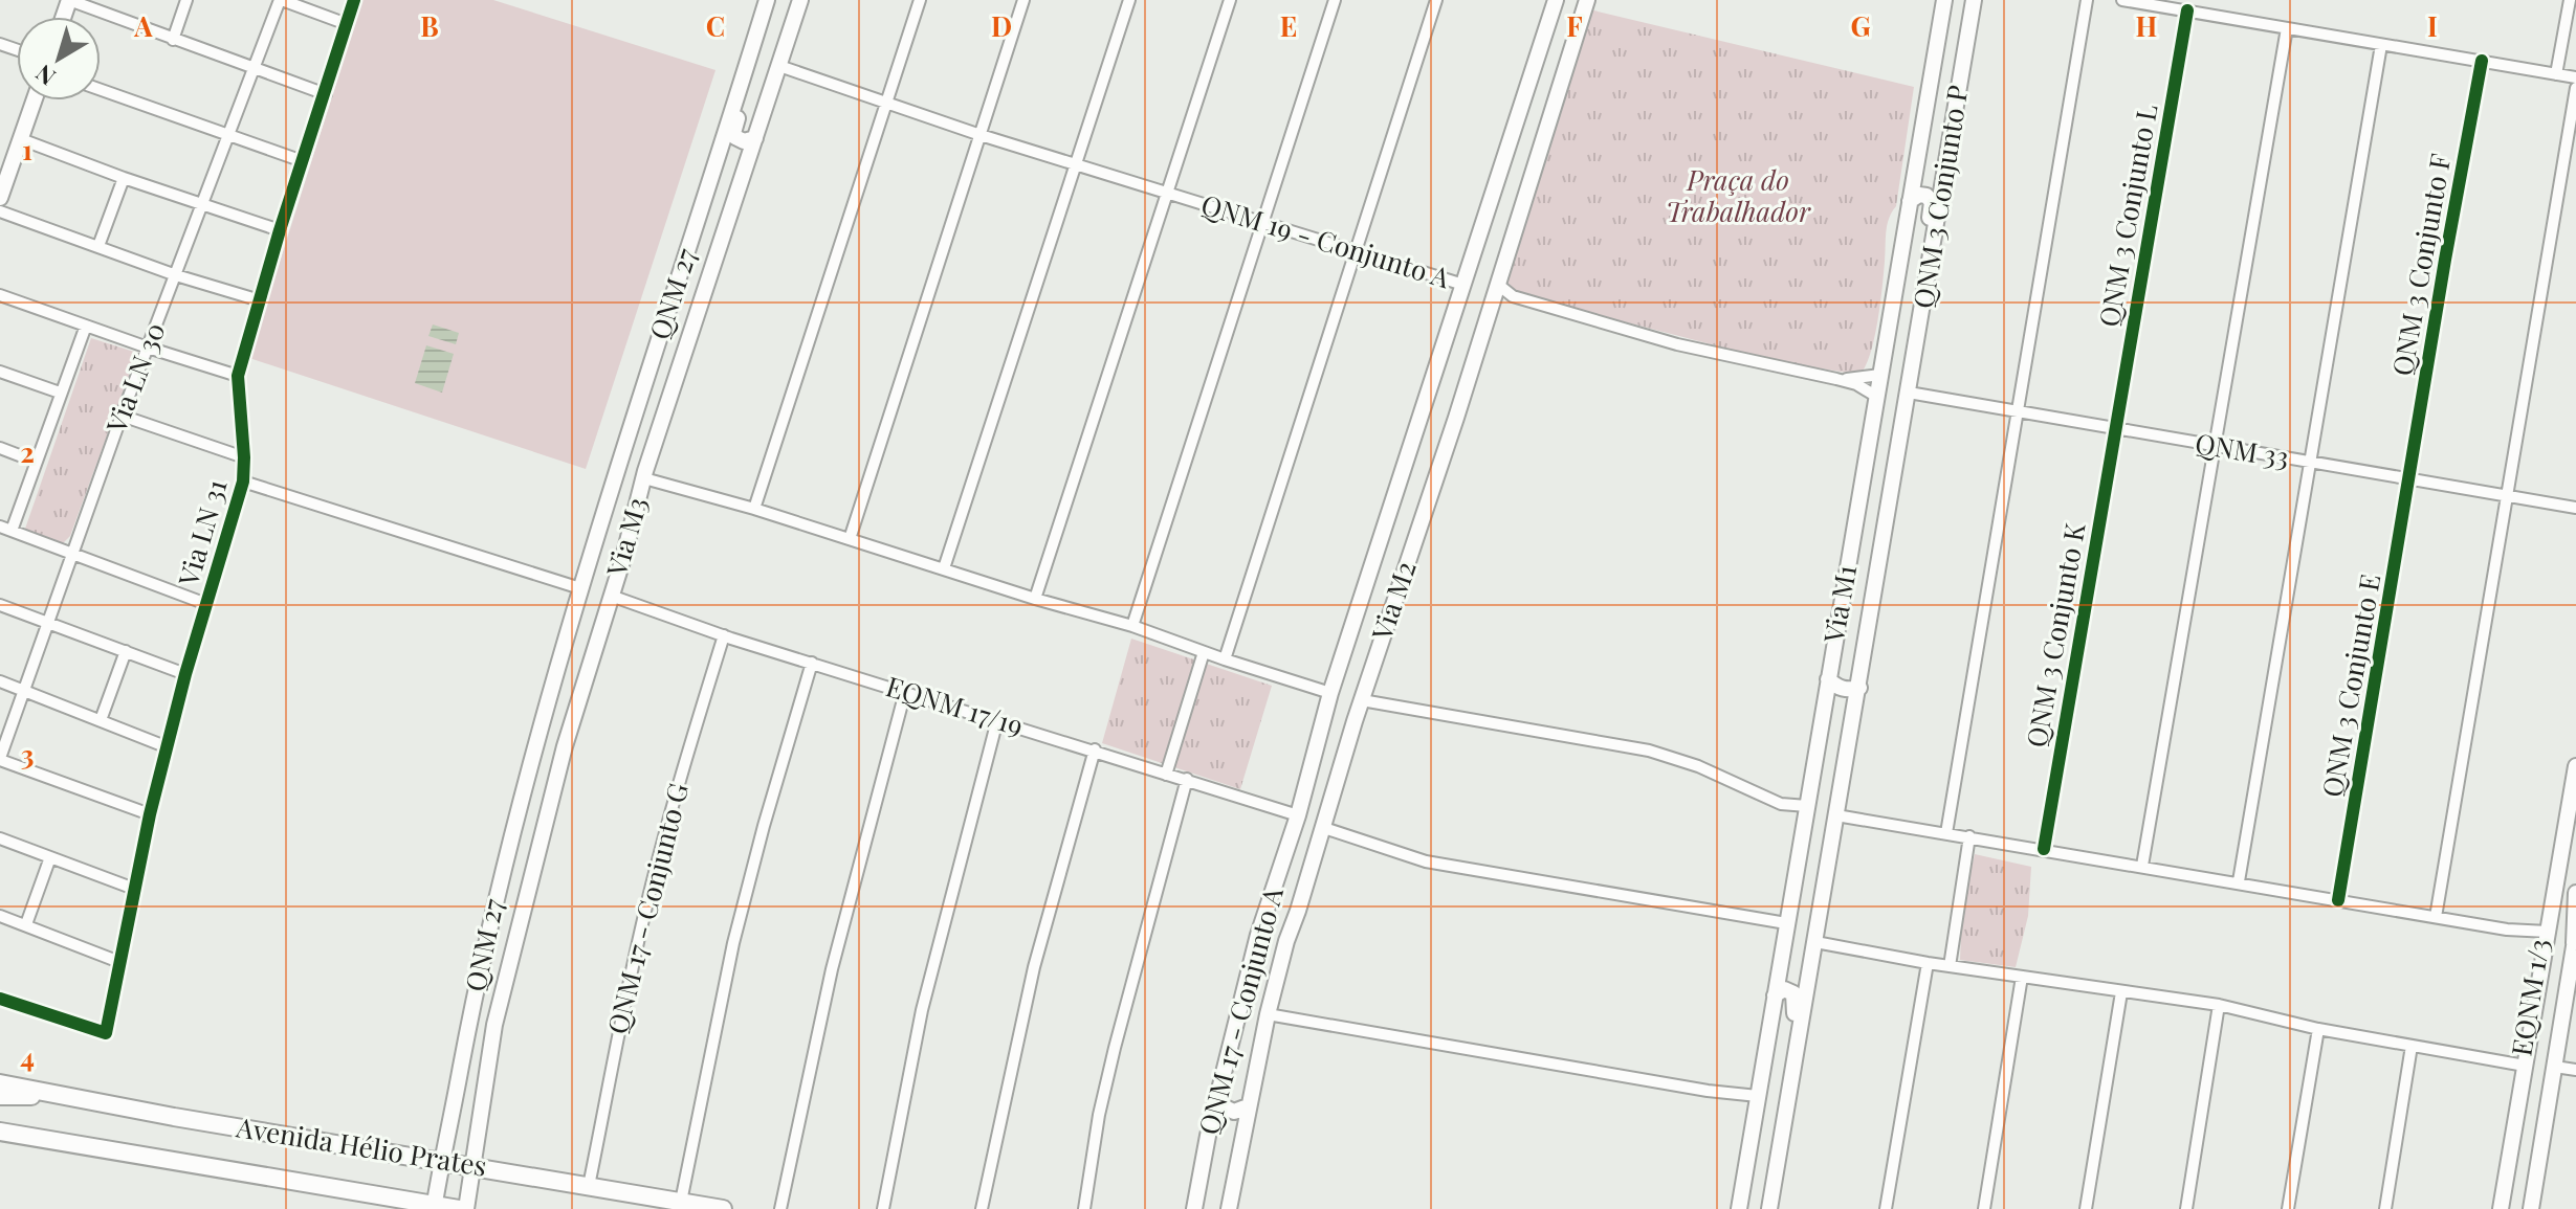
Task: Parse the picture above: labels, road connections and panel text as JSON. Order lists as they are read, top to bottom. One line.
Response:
{"streets":{"main road":["QNM 3 Conjunto P","QNM 19 - Conjunto A","QNM 27","Via M3","Via M2","Via M1","EQNM 1/3","QNM 17 - Conjunto A","Avenida Hélio Prates"],"street":["QNM 3 Conjunto L","QNM 3 Conjunto F","Via LN 30","QNM 33","Via LN 31","QNM 3 Conjunto K","QNM 3 Conjunto E","EQNM 17/19","QNM 17 - Conjunto G"]},"crossings":[["QNM 3 Conjunto P","QNM 33"],["QNM 3 Conjunto P","EQNM 1/3"],["QNM 3 Conjunto L","QNM 33"],["QNM 3 Conjunto L","QNM 3 Conjunto K"],["QNM 19 - Conjunto A","Via M2"],["QNM 3 Conjunto F","QNM 33"],["QNM 3 Conjunto F","QNM 3 Conjunto E"],["QNM 27","Avenida Hélio Prates"],["QNM 33","QNM 3 Conjunto K"],["QNM 33","QNM 3 Conjunto E"],["Via M3","EQNM 17/19"],["Via M3","Avenida Hélio Prates"],["QNM 3 Conjunto K","EQNM 1/3"],["QNM 3 Conjunto E","EQNM 1/3"],["EQNM 17/19","QNM 17 - Conjunto G"],["EQNM 17/19","QNM 17 - Conjunto A"],["QNM 17 - Conjunto G","Avenida Hélio Prates"]],"parks":["Praça do Trabalhador"],"north":"bottom left","grid":{"columns":["A","B","C","D","E","F","G","H","I"],"rows":["1","2","3","4"]}}
